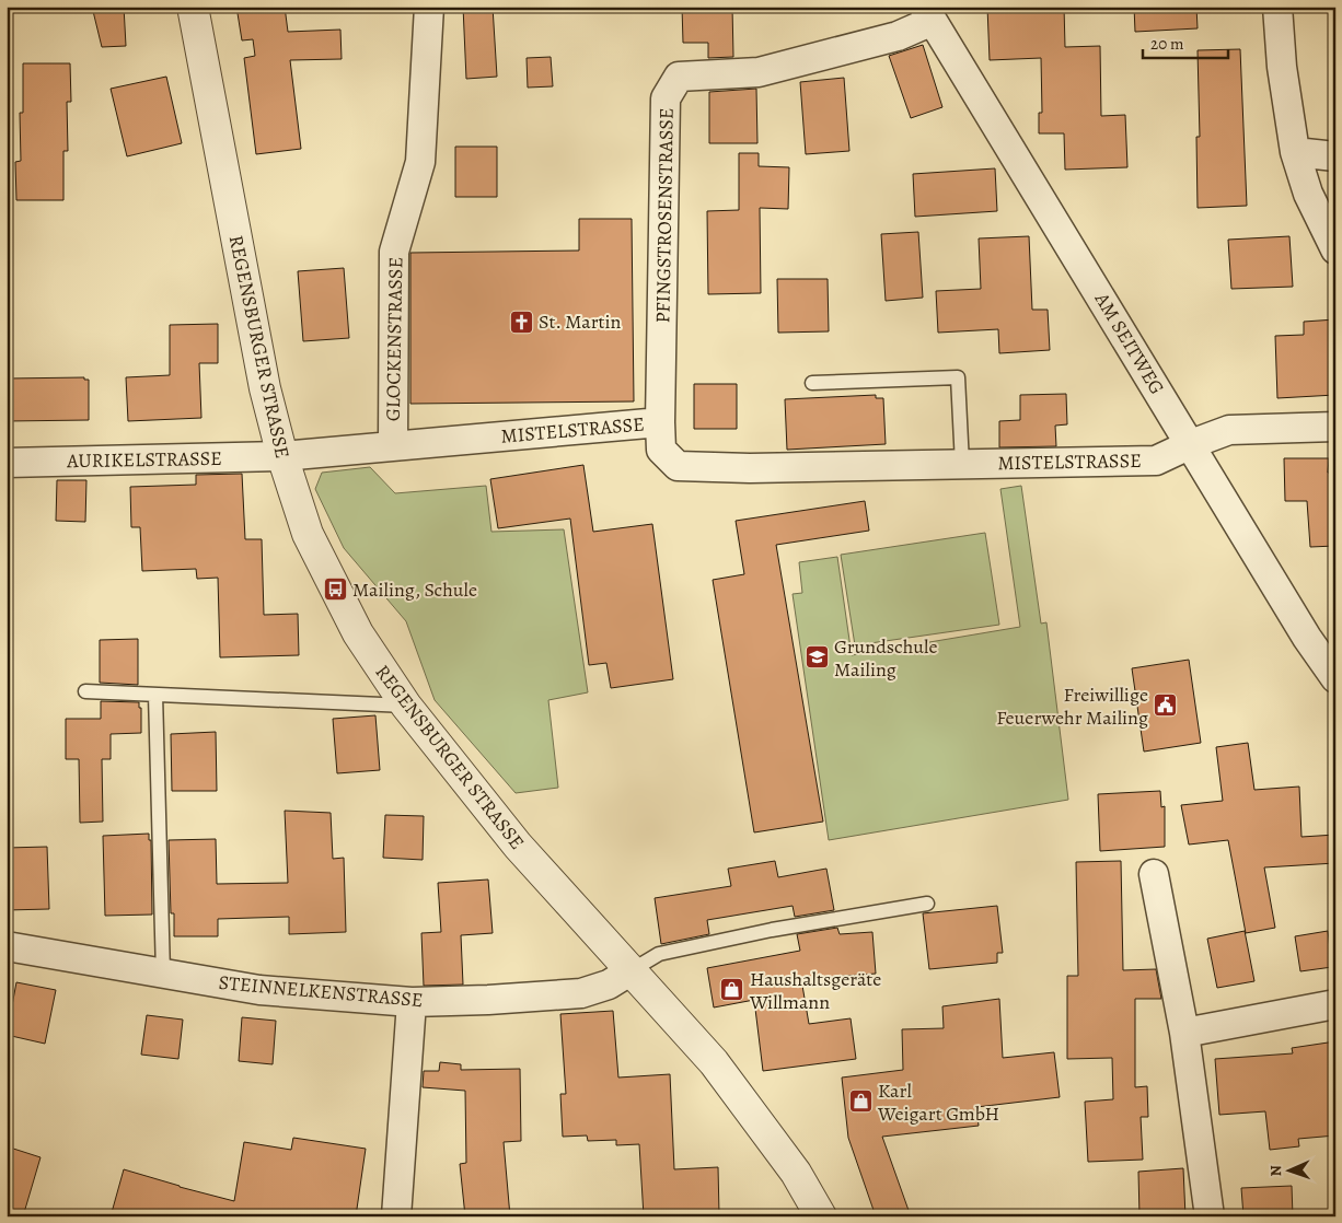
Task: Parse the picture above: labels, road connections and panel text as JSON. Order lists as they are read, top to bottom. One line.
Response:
{"streets":{"street":["PFINGSTROSENSTRASSE","GLOCKENSTRASSE","AM SEITWEG","REGENSBURGER STRASSE","MISTELSTRASSE","AURIKELSTRASSE","STEINNELKENSTRASSE"]},"crossings":[["PFINGSTROSENSTRASSE","AM SEITWEG"],["PFINGSTROSENSTRASSE","MISTELSTRASSE"],["GLOCKENSTRASSE","MISTELSTRASSE"],["AM SEITWEG","MISTELSTRASSE"],["REGENSBURGER STRASSE","MISTELSTRASSE"],["REGENSBURGER STRASSE","AURIKELSTRASSE"],["REGENSBURGER STRASSE","STEINNELKENSTRASSE"],["MISTELSTRASSE","AURIKELSTRASSE"]],"places":{"church":["St. Martin"],"bus stop":["Mailing, Schule"],"school or university":["Grundschule Mailing"],"public building":["Freiwillige Feuerwehr Mailing"],"shop":["Haushaltsgeräte Willmann","Karl Weigart GmbH"]},"scale_bar":"20 m","north":"left"}
